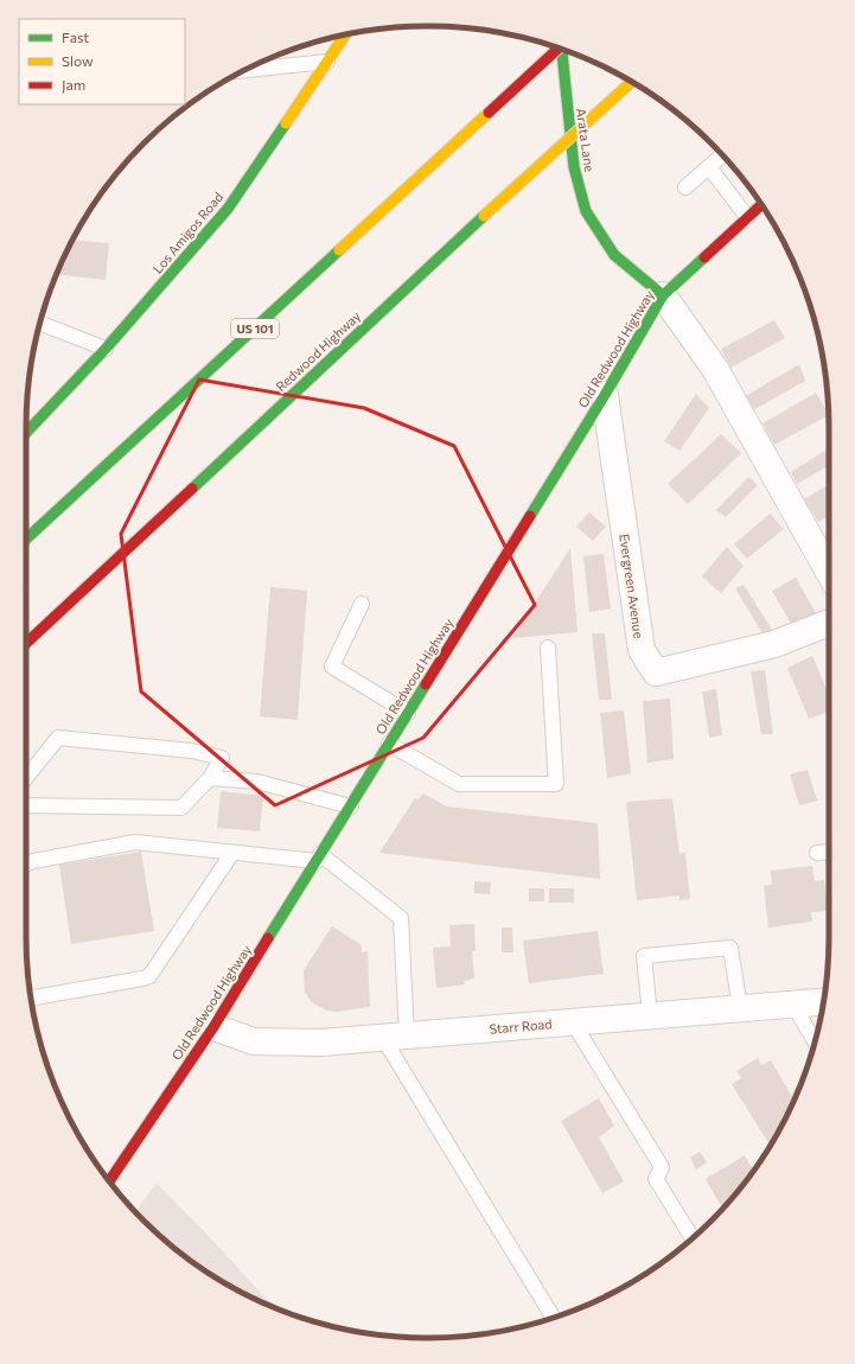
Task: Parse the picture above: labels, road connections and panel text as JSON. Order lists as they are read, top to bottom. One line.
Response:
{"streets":{"main road":["Arata Lane","Los Amigos Road","US 101","Old Redwood Highway","Redwood Highway"],"street":["Evergreen Avenue","Starr Road"]},"crossings":[["Arata Lane","Old Redwood Highway"],["Old Redwood Highway","Evergreen Avenue"],["Old Redwood Highway","Starr Road"]],"legend":["Fast","Slow","Jam"]}
